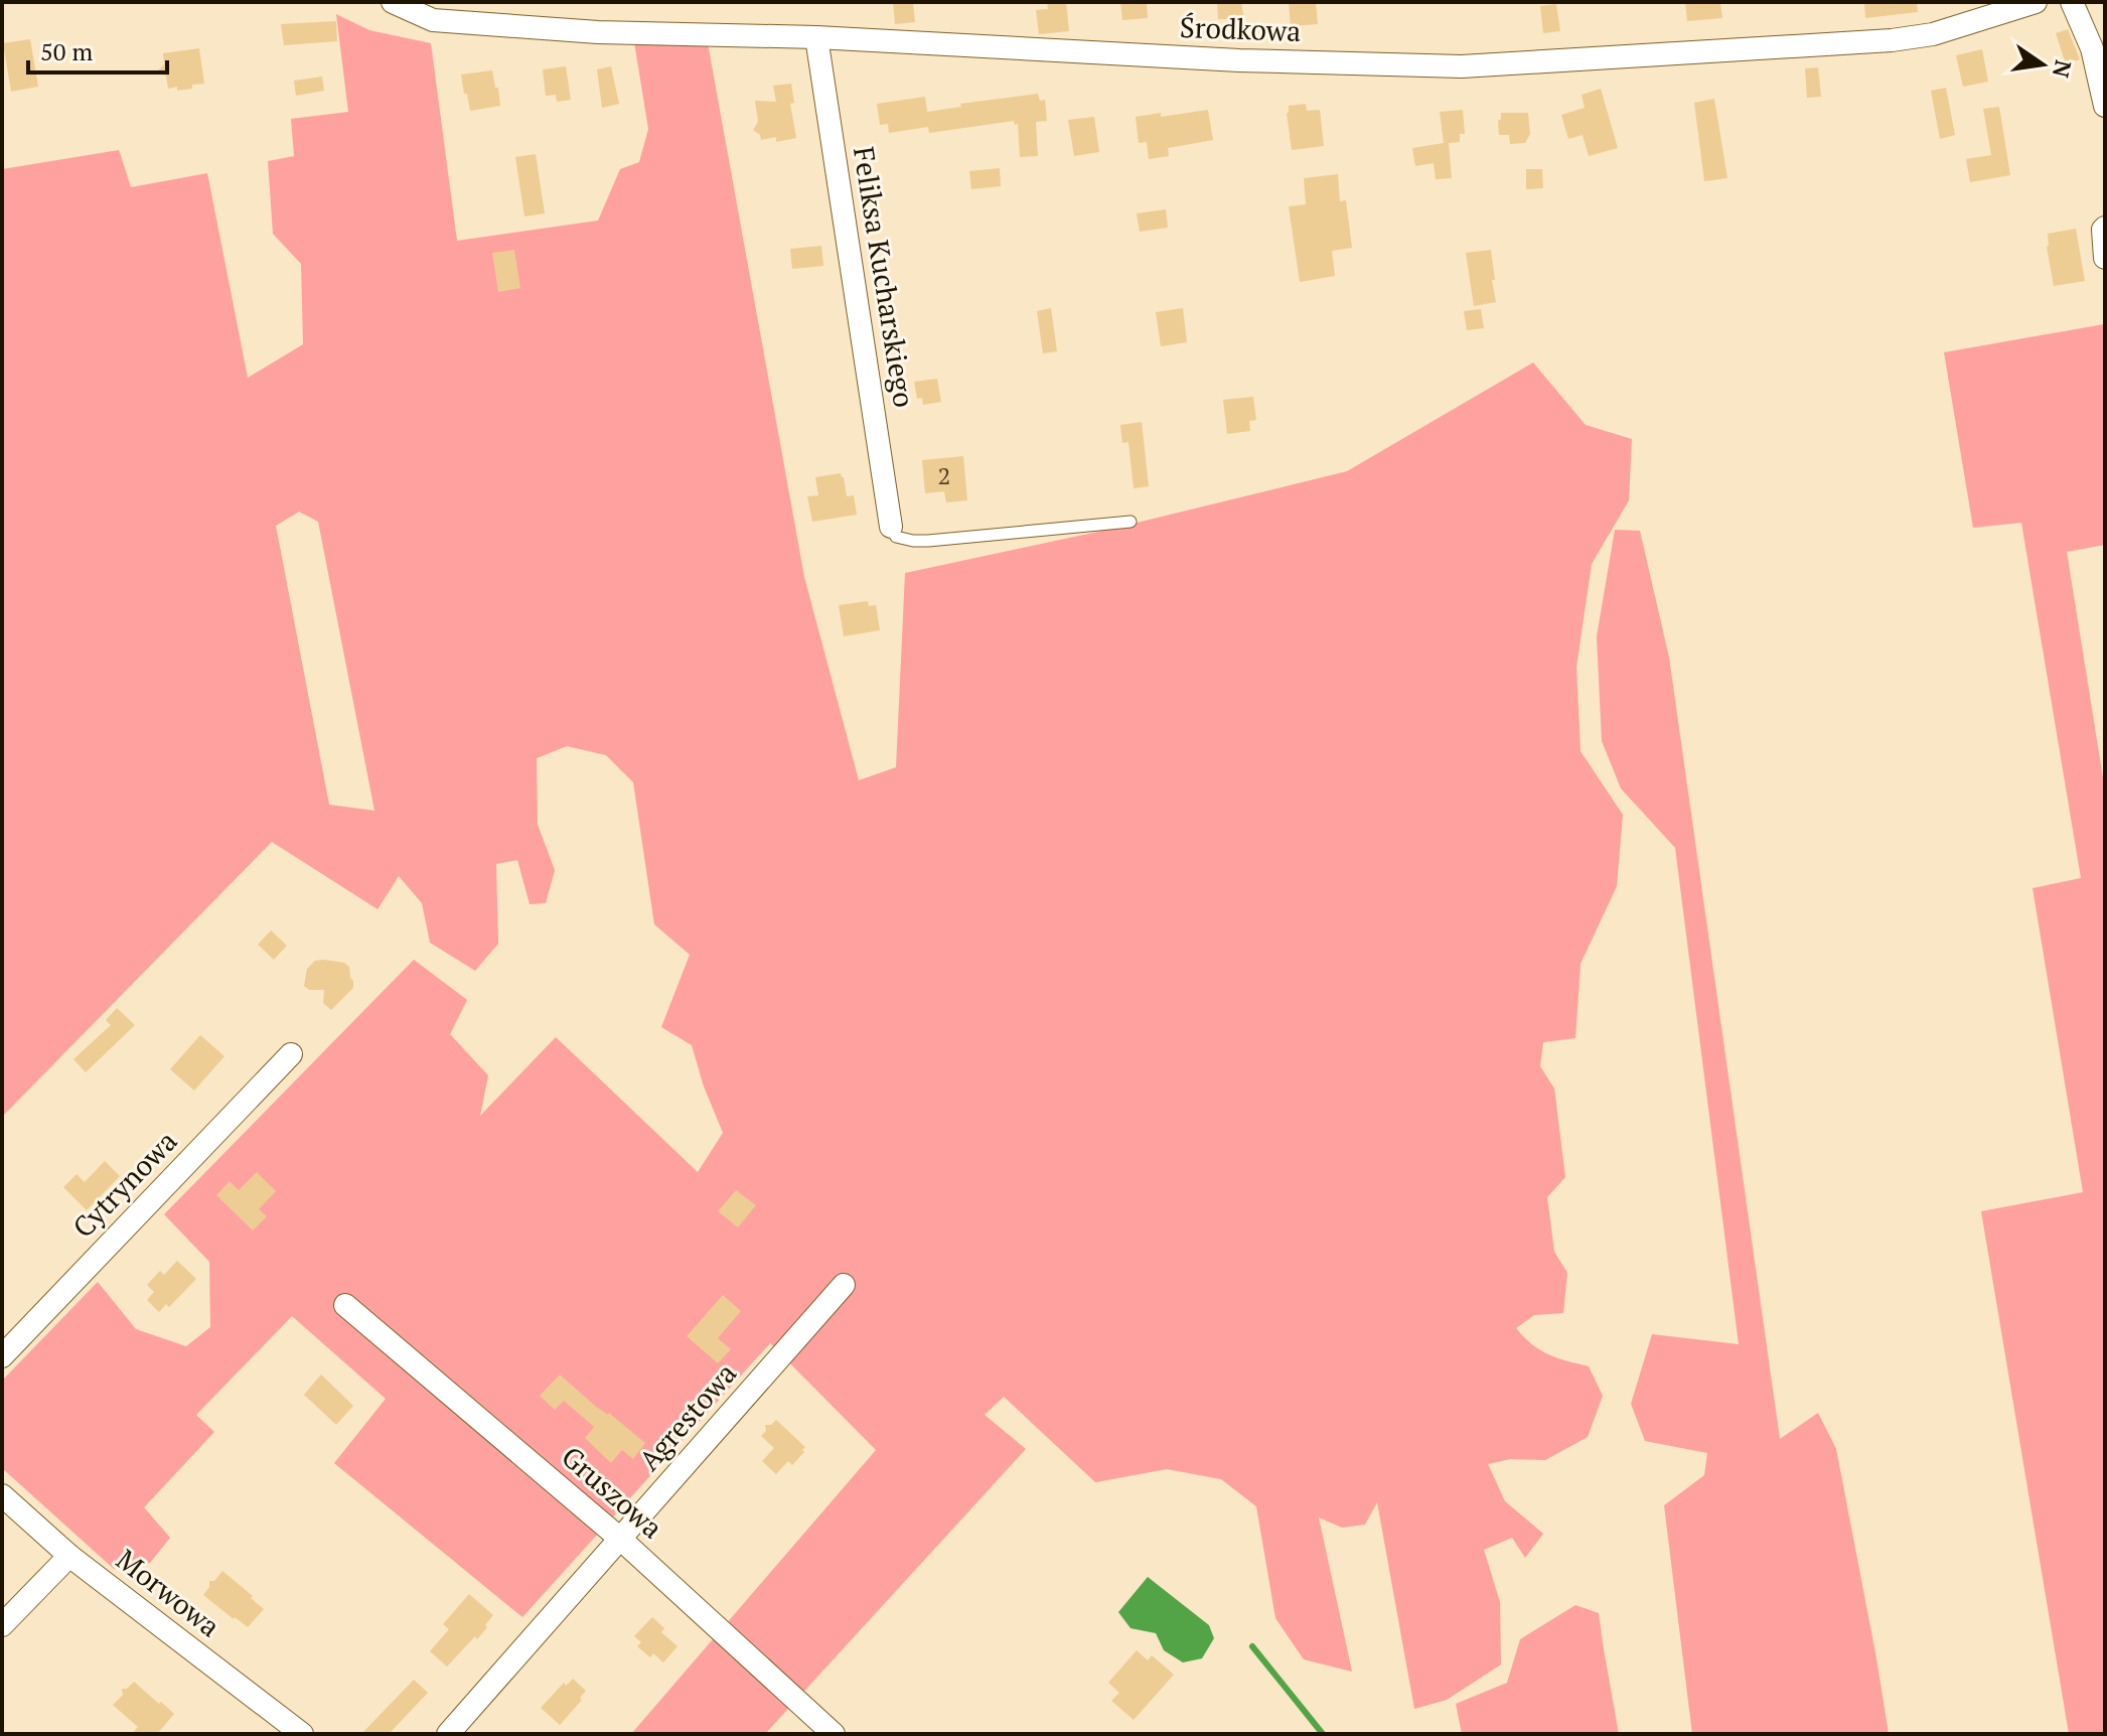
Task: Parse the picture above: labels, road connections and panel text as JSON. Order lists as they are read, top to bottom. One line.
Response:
{"streets":{"street":["Środkowa","Feliksa Kucharskiego","Cytrynowa","Agrestowa","Gruszowa","Morwowa"]},"crossings":[["Środkowa","Feliksa Kucharskiego"],["Agrestowa","Gruszowa"]],"house_numbers":["2"],"scale_bar":"50 m","north":"right"}
